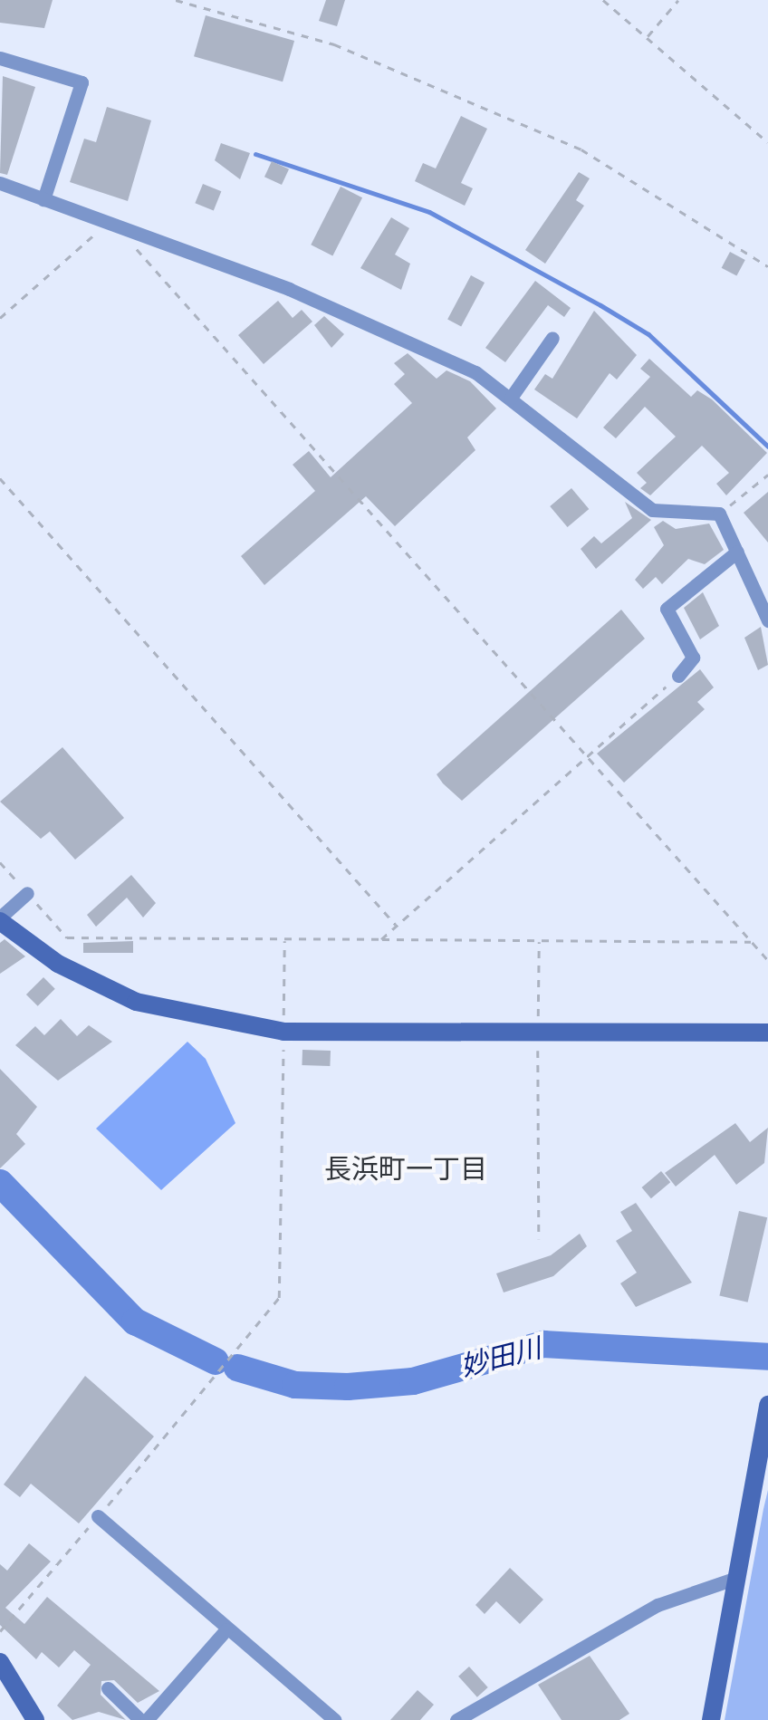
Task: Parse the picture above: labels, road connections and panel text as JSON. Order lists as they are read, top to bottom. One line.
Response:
{"districts":["長浜町一丁目"],"water":["妙田川"]}
